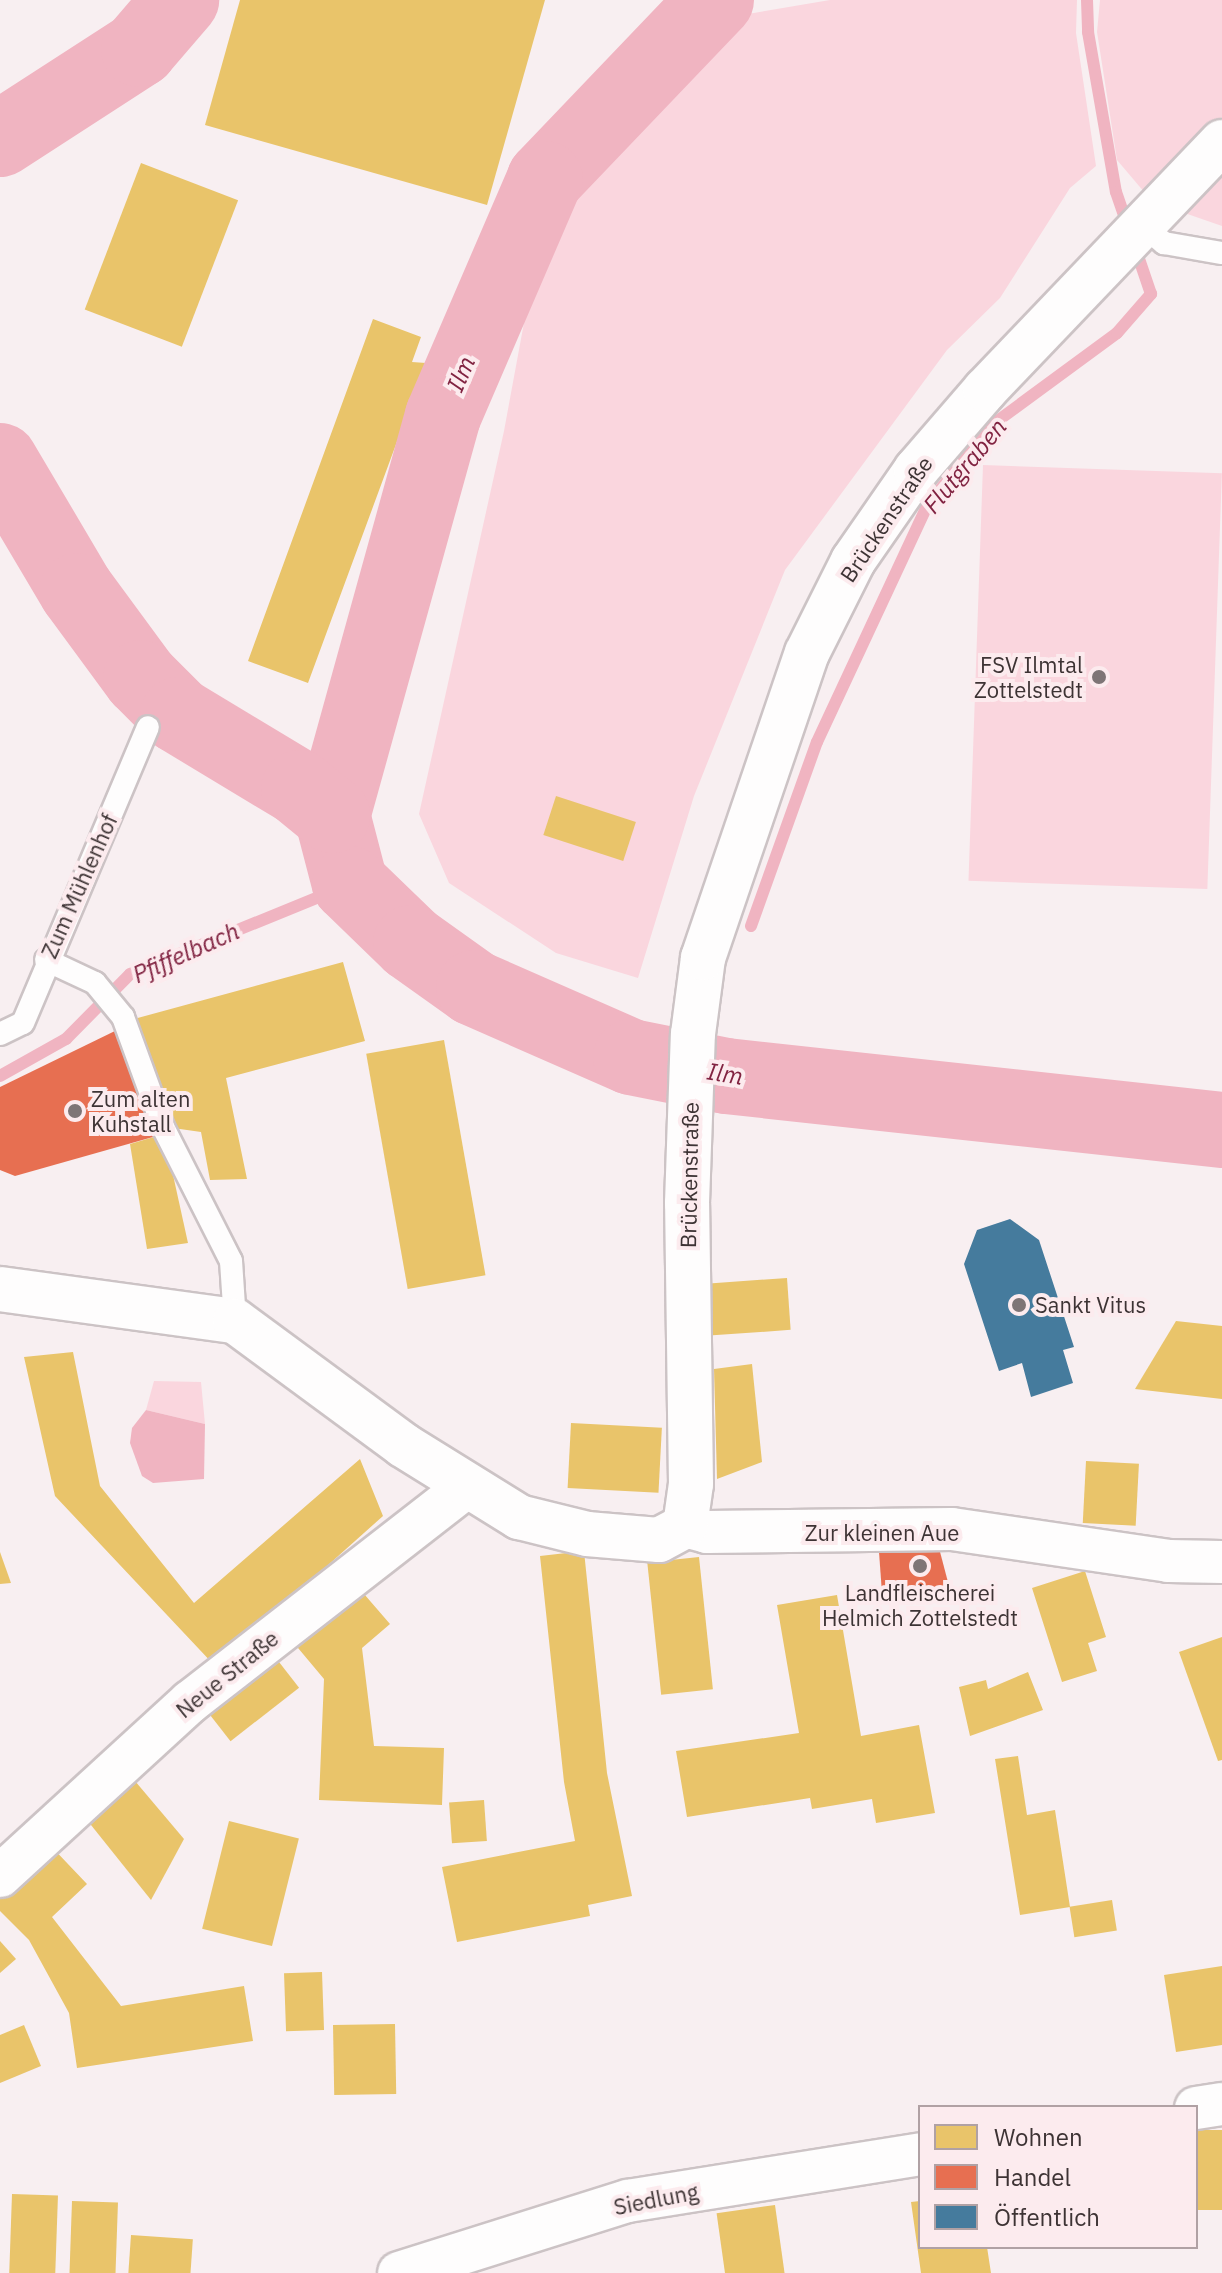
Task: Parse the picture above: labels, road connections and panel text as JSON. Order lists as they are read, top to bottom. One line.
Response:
{"streets":{"street":["Brückenstraße","Zur kleinen Aue","Neue Straße","Siedlung"],"lane":["Zum Mühlenhof"]},"crossings":[["Brückenstraße","Zur kleinen Aue"]],"water":["Ilm","Flutgraben","Pfiffelbach"],"places":["FSV Ilmtal Zottelstedt","Zum alten Kuhstall","Sankt Vitus","Landfleischerei Helmich Zottelstedt"],"legend":["Wohnen","Handel","Öffentlich"]}
